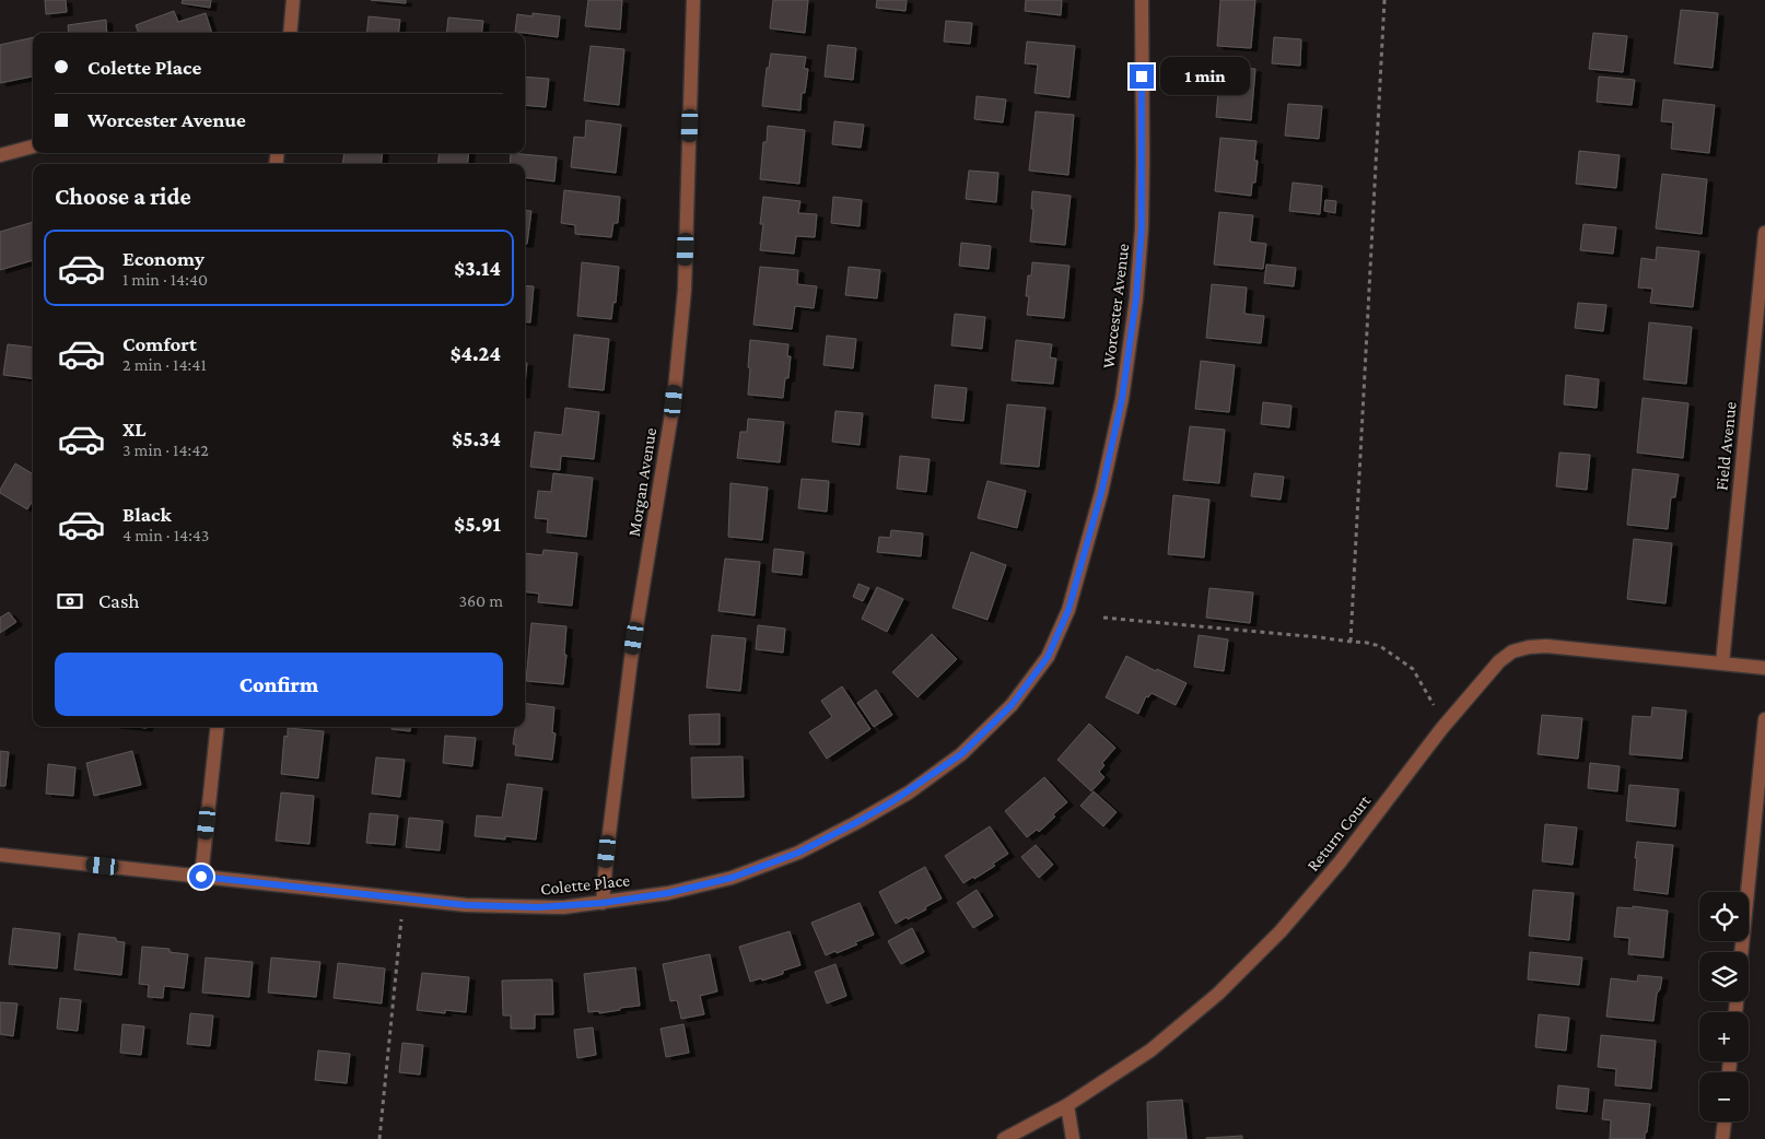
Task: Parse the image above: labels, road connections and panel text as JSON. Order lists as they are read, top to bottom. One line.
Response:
{"streets":{"street":["Worcester Avenue","Field Avenue","Morgan Avenue","Return Court","Colette Place"]},"crossings":[["Worcester Avenue","Colette Place"],["Field Avenue","Return Court"],["Morgan Avenue","Colette Place"]],"page":{"banner":["Colette Place","Worcester Avenue"],"bubble":"1 min","heading":"Choose a ride","list":[{"name":"Economy","note":"1 min · 14:40","value":"$3.14"},{"name":"Comfort","note":"2 min · 14:41","value":"$4.24"},{"name":"XL","note":"3 min · 14:42","value":"$5.34"},{"name":"Black","note":"4 min · 14:43","value":"$5.91"}],"pay":["Cash","360 m"],"buttons":"Confirm","map_buttons":["+","−"]}}
